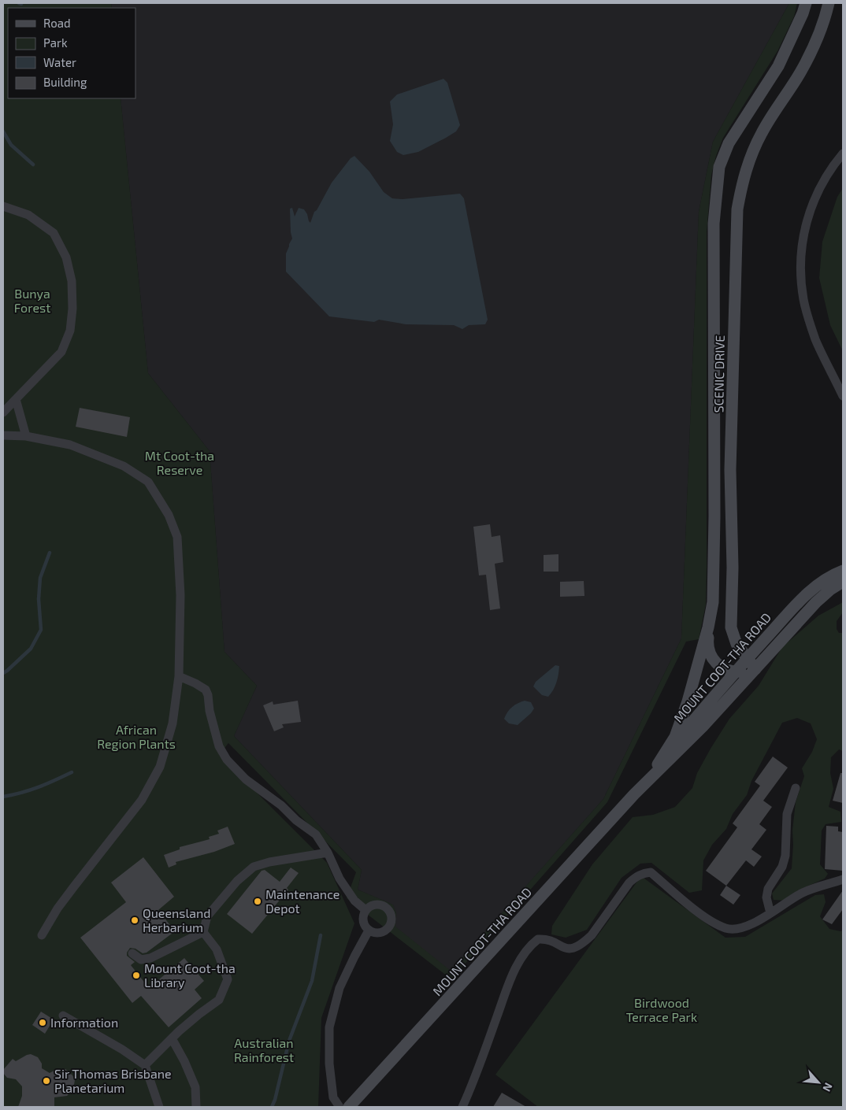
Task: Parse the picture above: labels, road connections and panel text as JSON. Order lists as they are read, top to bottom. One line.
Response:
{"streets":{"main road":["SCENIC DRIVE","MOUNT COOT-THA ROAD"]},"crossings":[["SCENIC DRIVE","MOUNT COOT-THA ROAD"]],"parks":["Bunya Forest","Mt Coot-tha Reserve","African Region Plants","Birdwood Terrace Park","Australian Rainforest"],"places":["Maintenance Depot","Queensland Herbarium","Mount Coot-tha Library","Information","Sir Thomas Brisbane Planetarium"],"legend":["Road","Park","Water","Building"],"north":"bottom right"}
